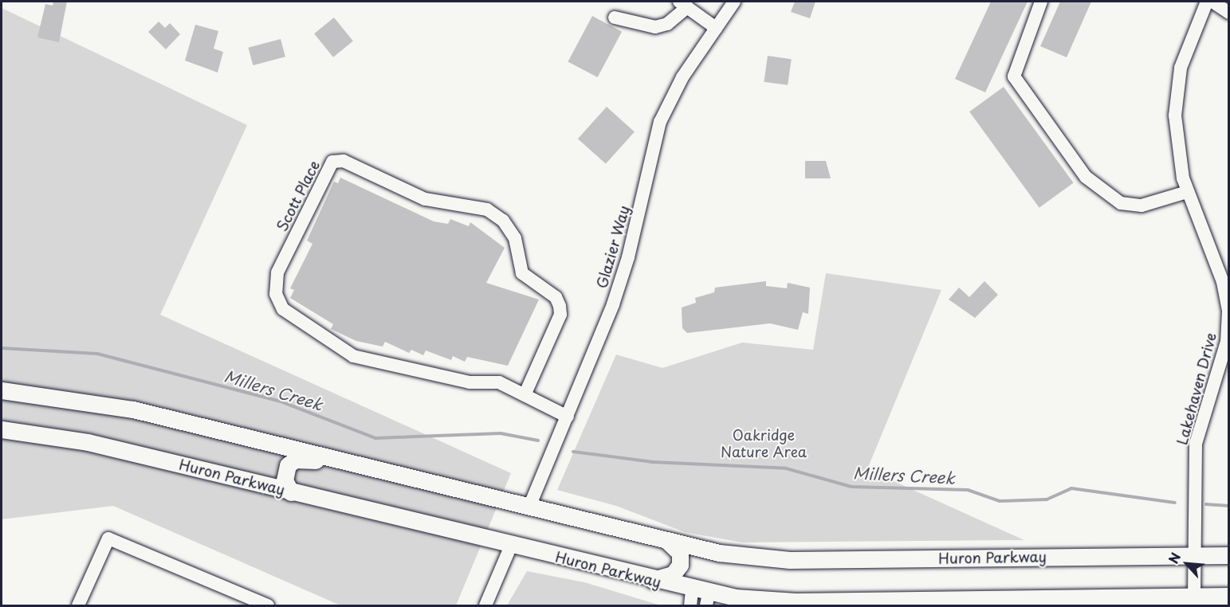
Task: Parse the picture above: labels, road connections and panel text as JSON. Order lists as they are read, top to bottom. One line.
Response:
{"streets":{"main road":["Huron Parkway"],"street":["Scott Place","Glazier Way","Lakehaven Drive"]},"crossings":[["Scott Place","Glazier Way"],["Glazier Way","Huron Parkway"],["Lakehaven Drive","Huron Parkway"]],"water":["Millers Creek"],"parks":["Oakridge Nature Area"],"north":"top left"}
